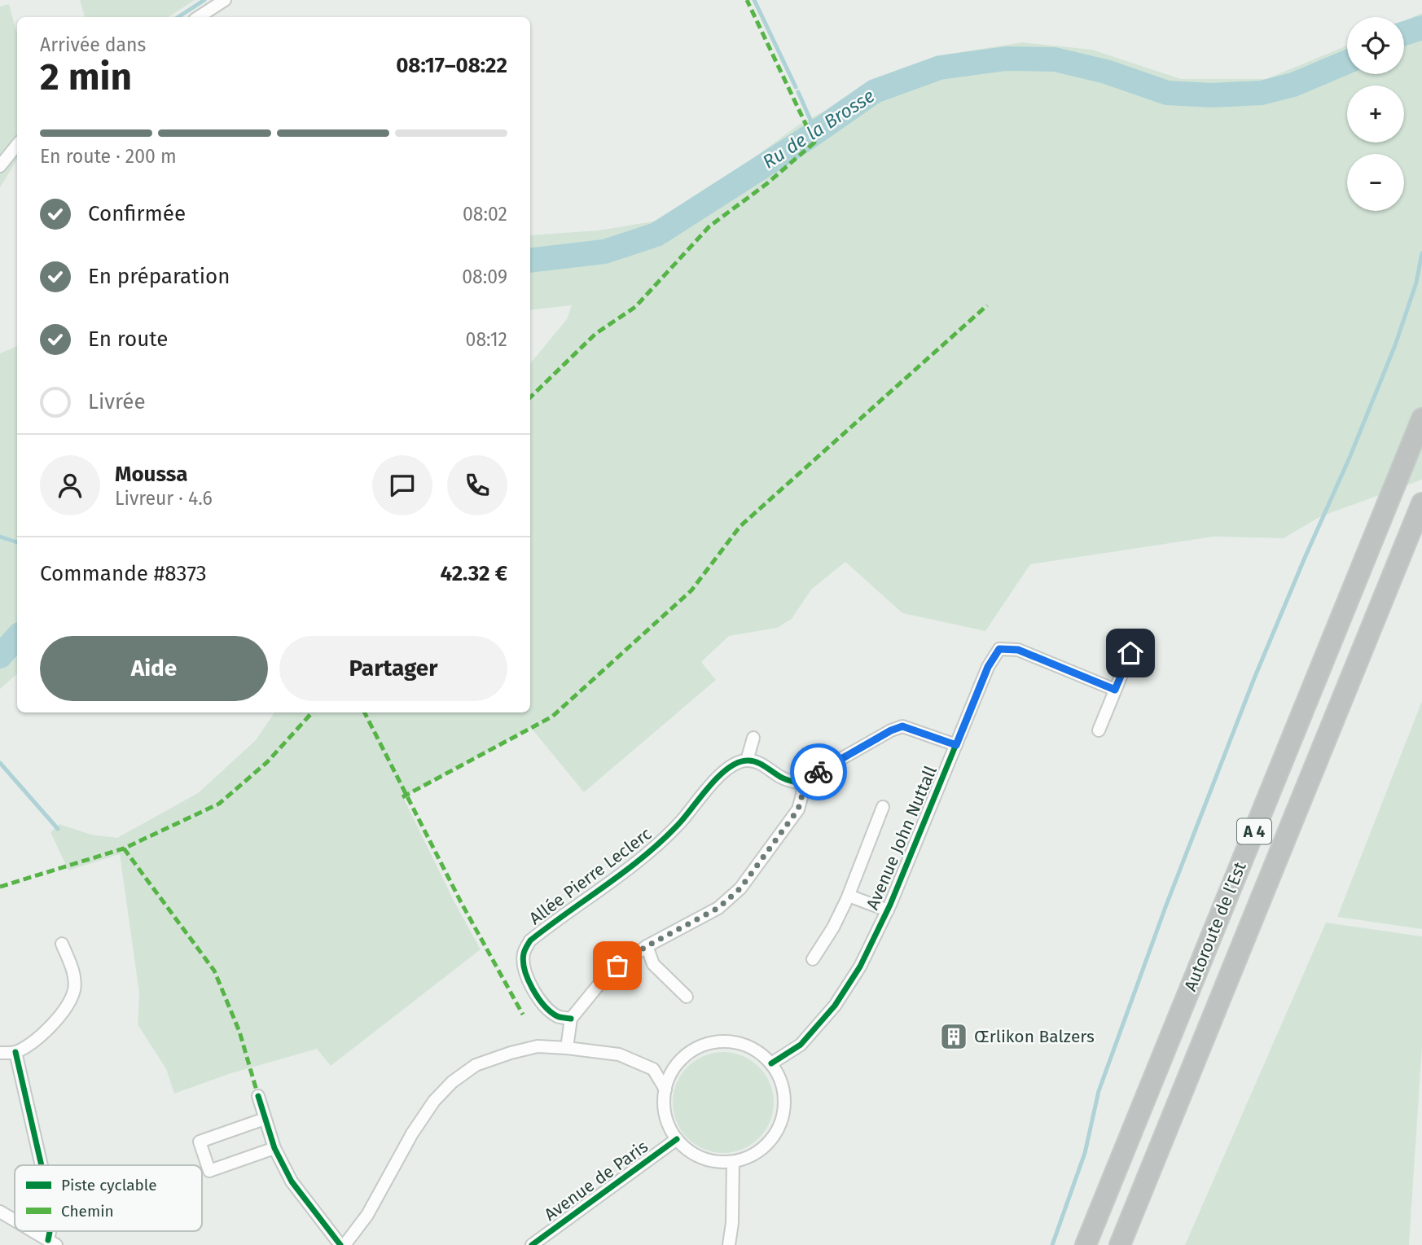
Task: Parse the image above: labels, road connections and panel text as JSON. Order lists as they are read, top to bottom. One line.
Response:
{"streets":{"highway":["A 4","Autoroute de l’Est"],"street":["Avenue John Nuttall","Allée Pierre Leclerc","Avenue de Paris"]},"crossings":[["Avenue John Nuttall","Avenue de Paris"]],"water":["Ru de la Brosse"],"places":{"building":["Œrlikon Balzers"]},"legend":["Piste cyclable","Chemin"],"page":{"map_buttons":["+","−"],"heading":["2 min","Arrivée dans","08:17–08:22"],"panel":["Moussa","Livreur · 4.6","Commande #8373","42.32 €"],"bar":"En route · 200 m","list":[["Confirmée","08:02"],["En préparation","08:09"],["En route","08:12"],"Livrée"],"buttons":["Aide","Partager"]}}
